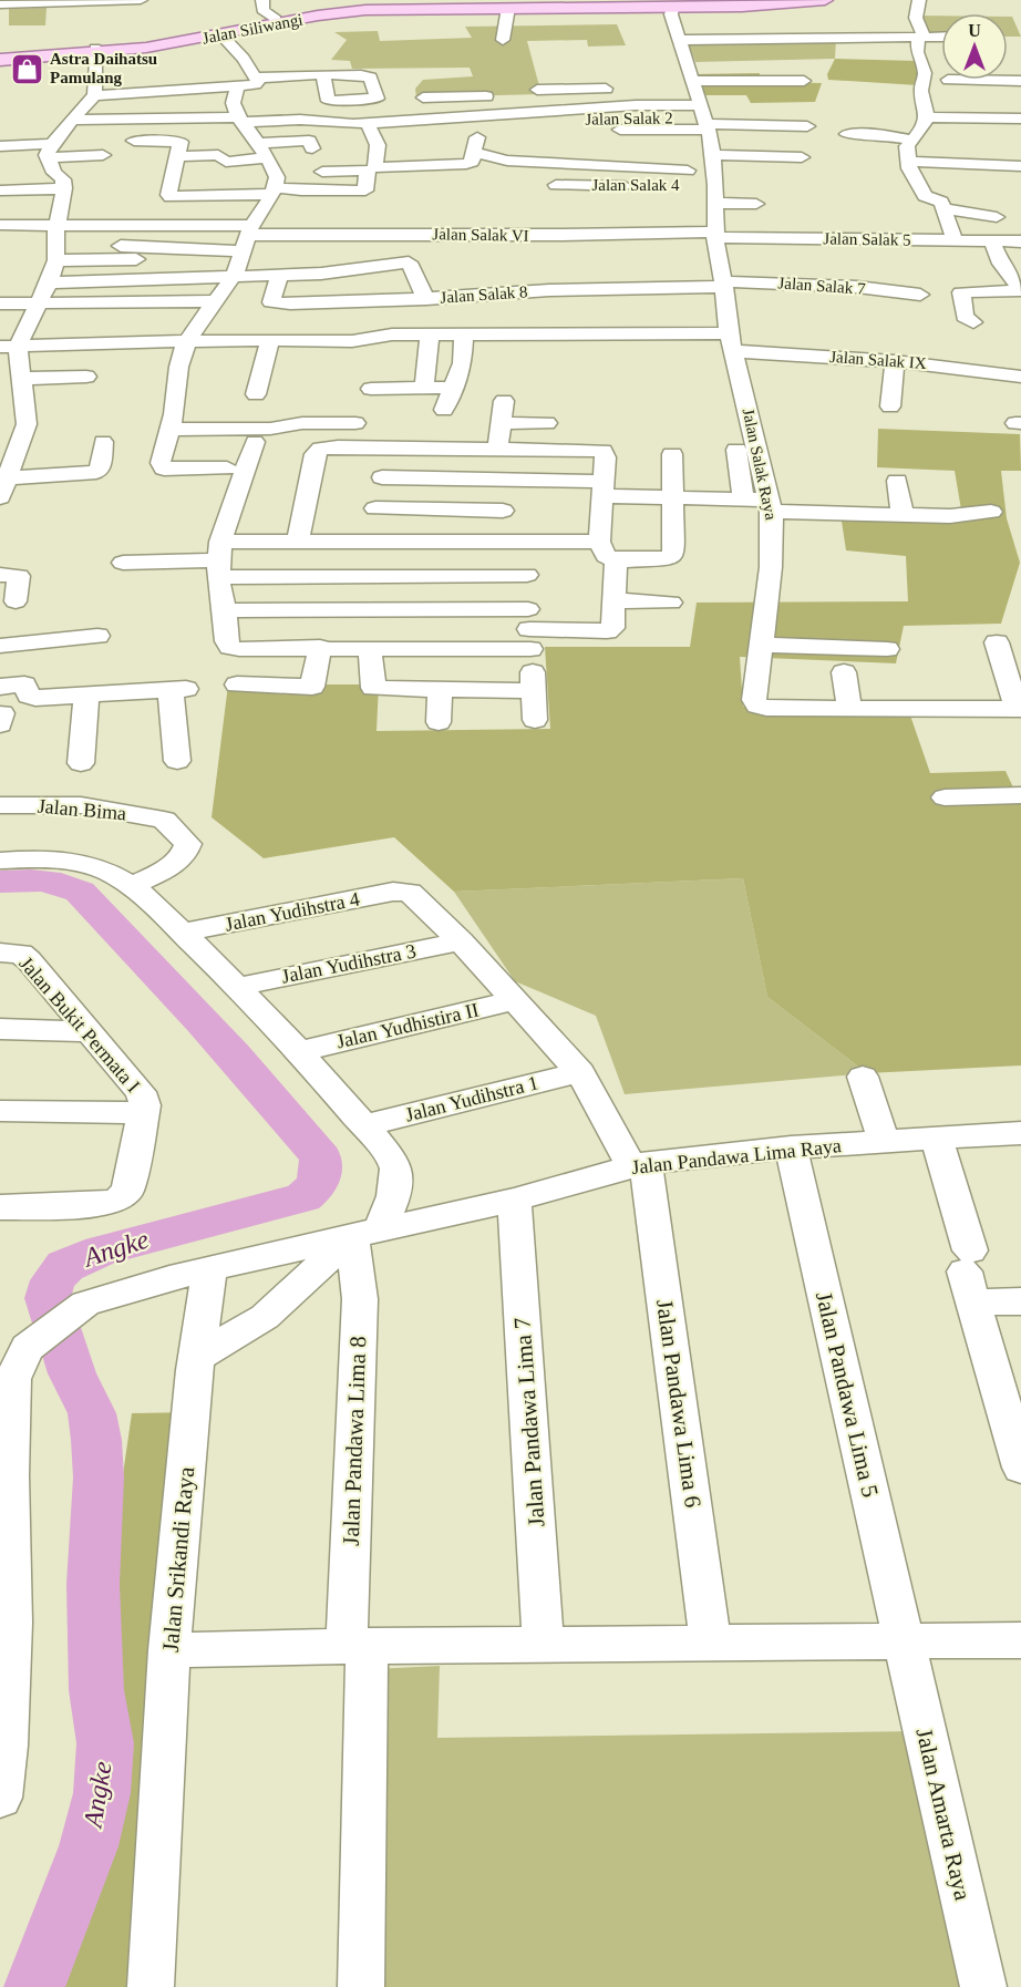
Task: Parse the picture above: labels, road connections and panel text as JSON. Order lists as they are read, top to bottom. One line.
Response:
{"streets":{"main road":["Jalan Siliwangi"],"street":["Jalan Salak 2","Jalan Salak 4","Jalan Salak VI","Jalan Salak 5","Jalan Salak 7","Jalan Salak 8","Jalan Salak IX","Jalan Salak Raya","Jalan Bima","Jalan Yudihstra 4","Jalan Yudihstra 3","Jalan Bukit Permata I","Jalan Yudhistira II","Jalan Yudihstra 1","Jalan Pandawa Lima Raya","Jalan Pandawa Lima 5","Jalan Pandawa Lima 6","Jalan Pandawa Lima 7","Jalan Pandawa Lima 8","Jalan Srikandi Raya","Jalan Amarta Raya"]},"crossings":[["Jalan Siliwangi","Jalan Salak Raya"],["Jalan Salak 2","Jalan Salak Raya"],["Jalan Salak 4","Jalan Salak Raya"],["Jalan Salak VI","Jalan Salak 5"],["Jalan Salak VI","Jalan Salak Raya"],["Jalan Salak 5","Jalan Salak Raya"],["Jalan Salak 7","Jalan Salak 8"],["Jalan Salak 7","Jalan Salak Raya"],["Jalan Salak 8","Jalan Salak Raya"],["Jalan Salak IX","Jalan Salak Raya"],["Jalan Bima","Jalan Pandawa Lima 8"],["Jalan Yudihstra 4","Jalan Yudihstra 3"],["Jalan Yudihstra 4","Jalan Pandawa Lima 8"],["Jalan Yudihstra 3","Jalan Pandawa Lima 8"],["Jalan Yudhistira II","Jalan Pandawa Lima 8"],["Jalan Yudihstra 1","Jalan Pandawa Lima 8"],["Jalan Pandawa Lima Raya","Jalan Pandawa Lima 5"],["Jalan Pandawa Lima Raya","Jalan Pandawa Lima 6"],["Jalan Pandawa Lima Raya","Jalan Pandawa Lima 7"],["Jalan Pandawa Lima Raya","Jalan Pandawa Lima 8"],["Jalan Pandawa Lima Raya","Jalan Srikandi Raya"],["Jalan Pandawa Lima 5","Jalan Amarta Raya"]],"water":["Angke"],"places":{"shop":["Astra Daihatsu Pamulang"]},"north":"top"}
